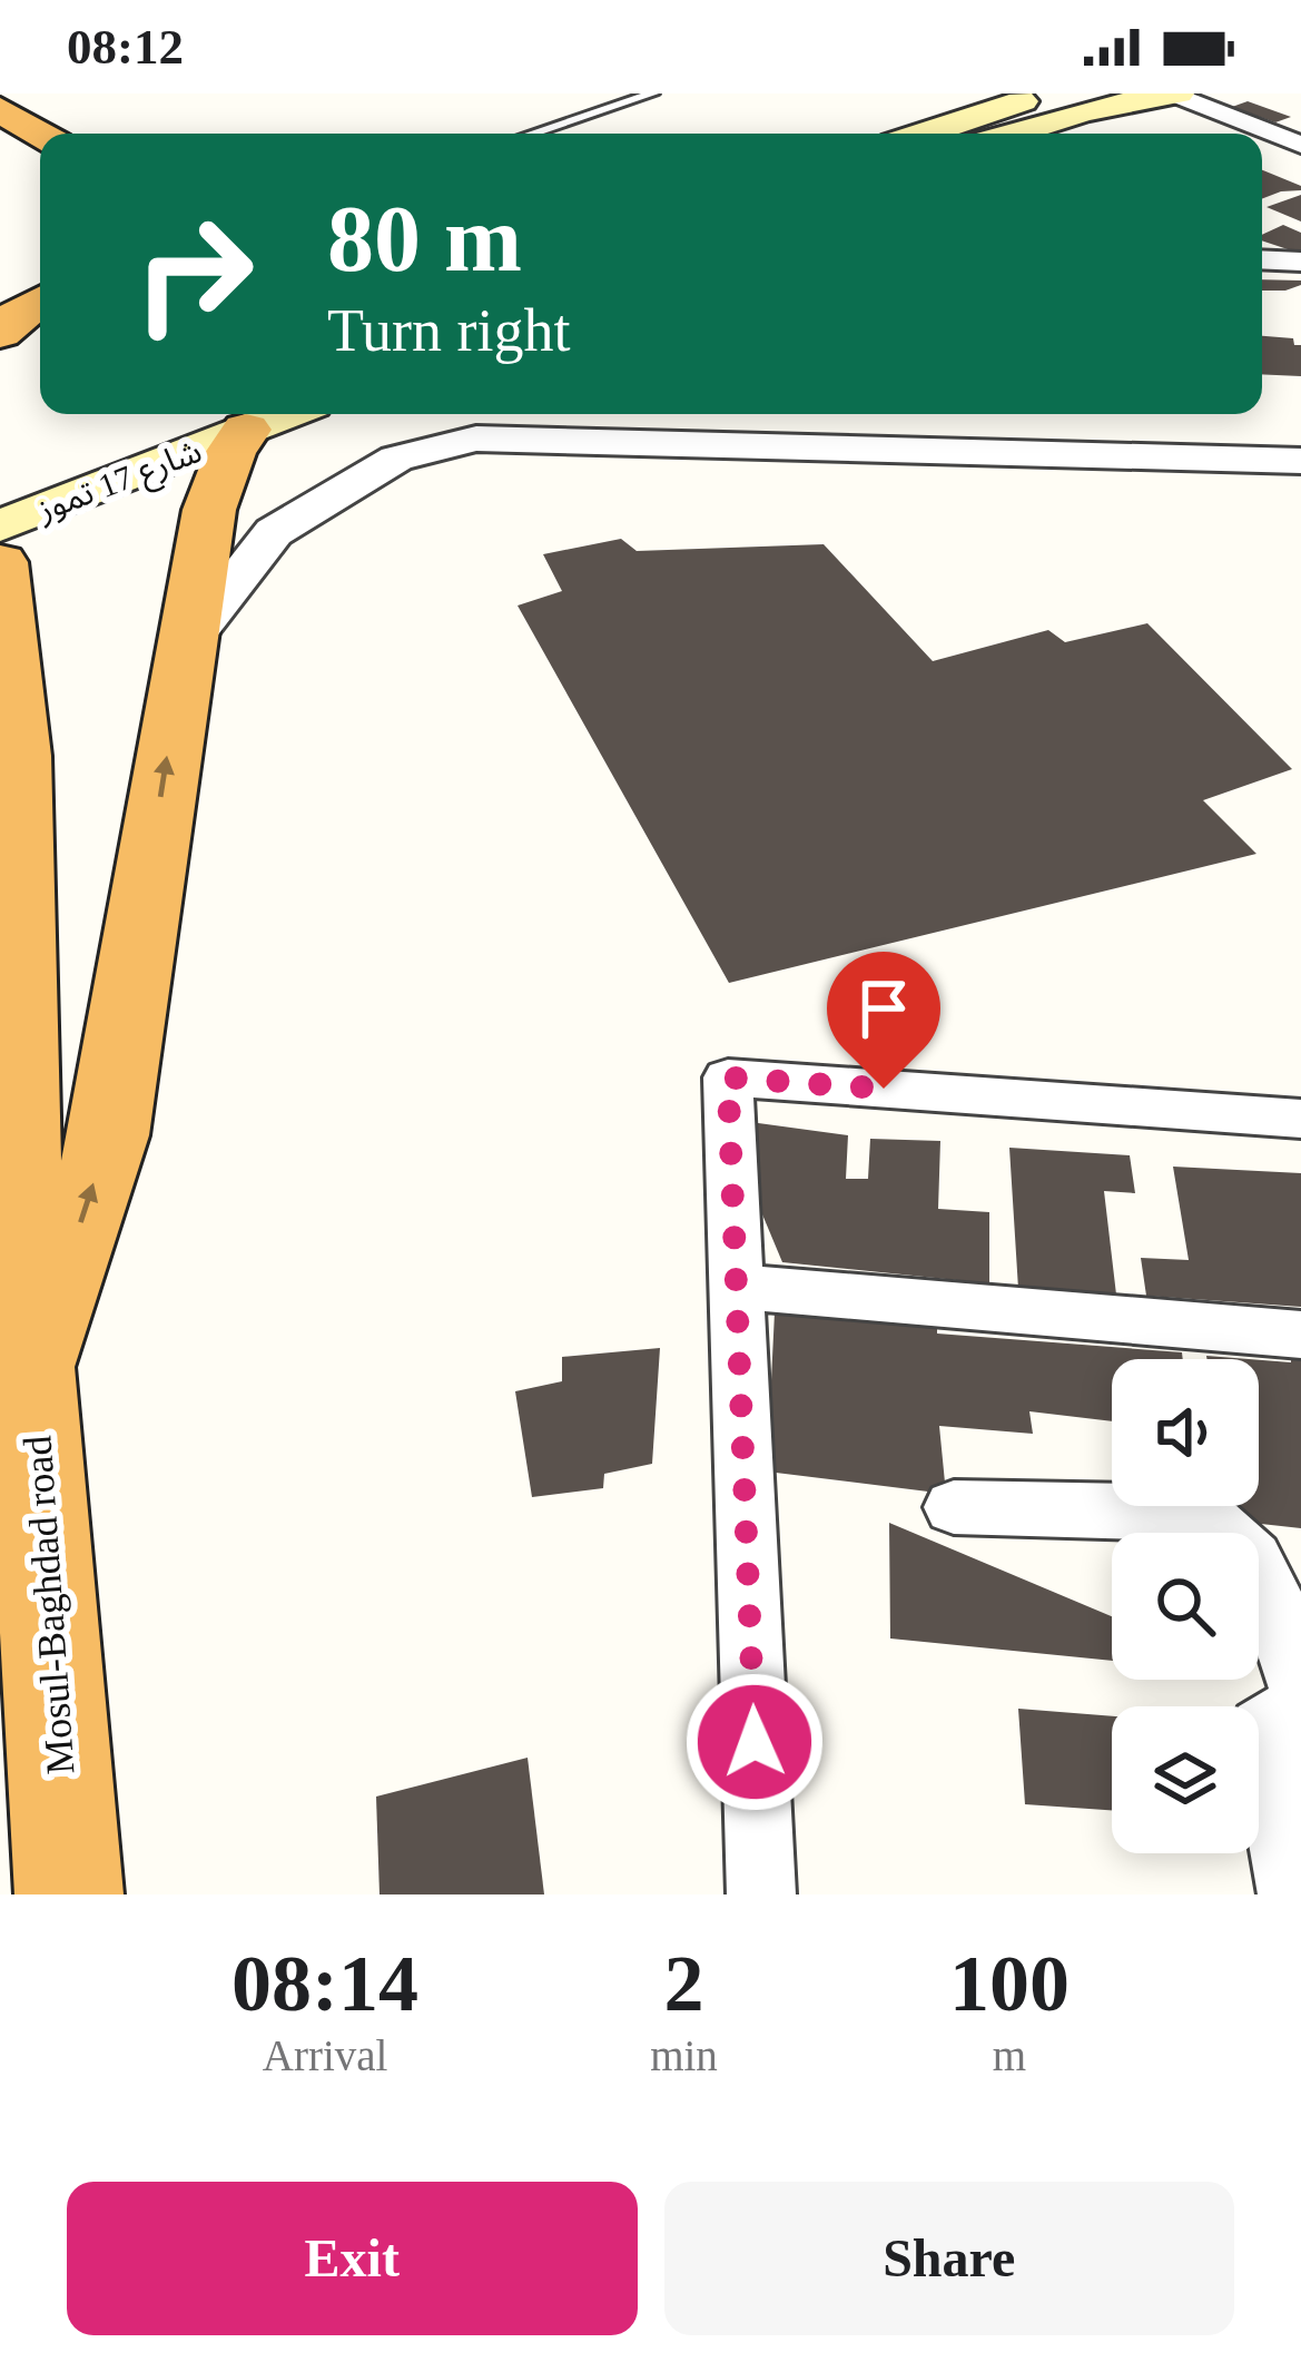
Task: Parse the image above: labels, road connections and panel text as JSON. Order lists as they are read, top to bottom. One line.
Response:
{"streets":{"highway":["Mosul-Baghdad road"],"main road":["شارع 17 تموز"]},"page":{"status":"08:12","turn":["80 m","Turn right"],"eta":["08:14","Arrival","2","min","100","m"],"buttons":["Exit","Share"]}}
